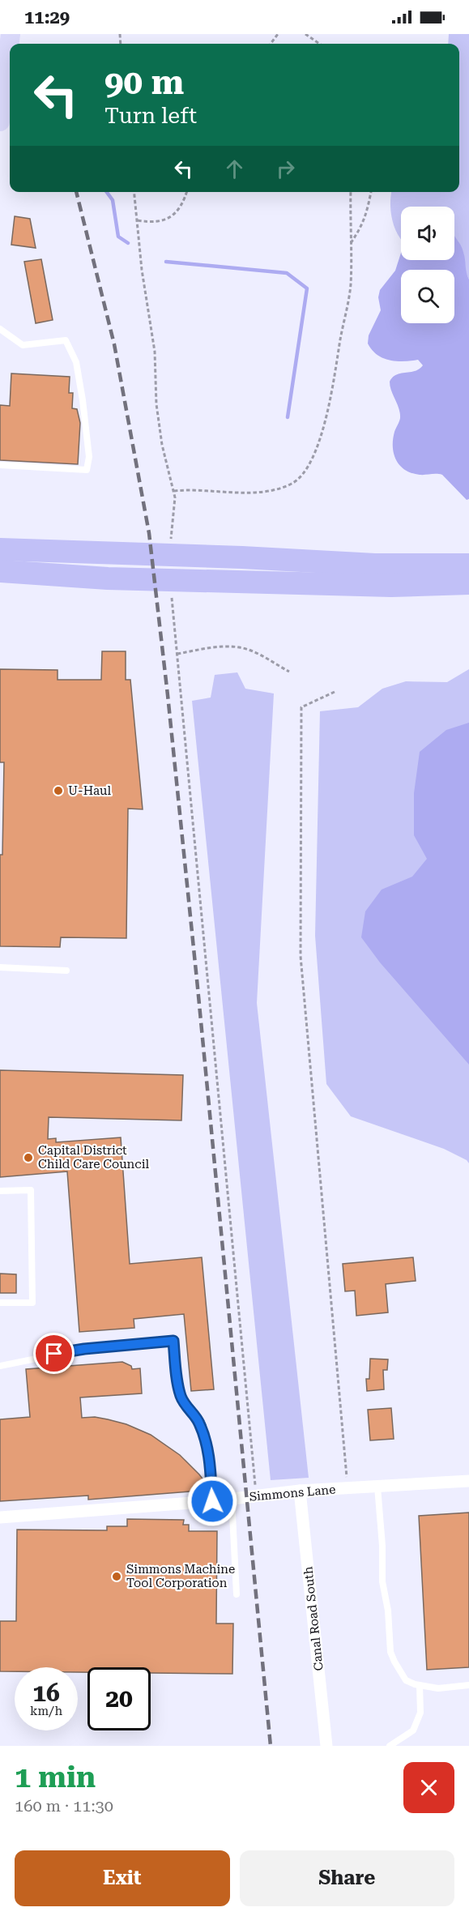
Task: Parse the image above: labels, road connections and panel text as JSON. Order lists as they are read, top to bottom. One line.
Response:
{"streets":{"street":["Simmons Lane","Canal Road South"]},"crossings":[["Simmons Lane","Canal Road South"]],"places":["U-Haul","Capital District Child Care Council","Simmons Machine Tool Corporation"],"page":{"status":"11:29","turn":["90 m","Turn left"],"speed":"16 km/h","limit":"20","heading":["1 min","160 m · 11:30"],"buttons":["Exit","Share"]}}
